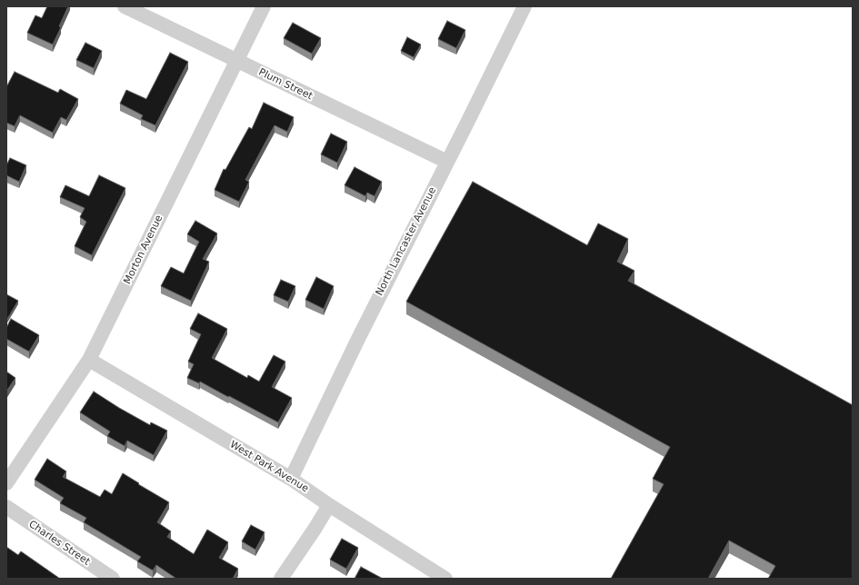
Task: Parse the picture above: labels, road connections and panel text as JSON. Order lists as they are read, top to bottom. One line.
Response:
{"streets":{"street":["Plum Street","North Lancaster Avenue","Morton Avenue","West Park Avenue","Charles Street"]},"crossings":[["Plum Street","North Lancaster Avenue"],["Plum Street","Morton Avenue"],["North Lancaster Avenue","West Park Avenue"],["Morton Avenue","West Park Avenue"]]}
